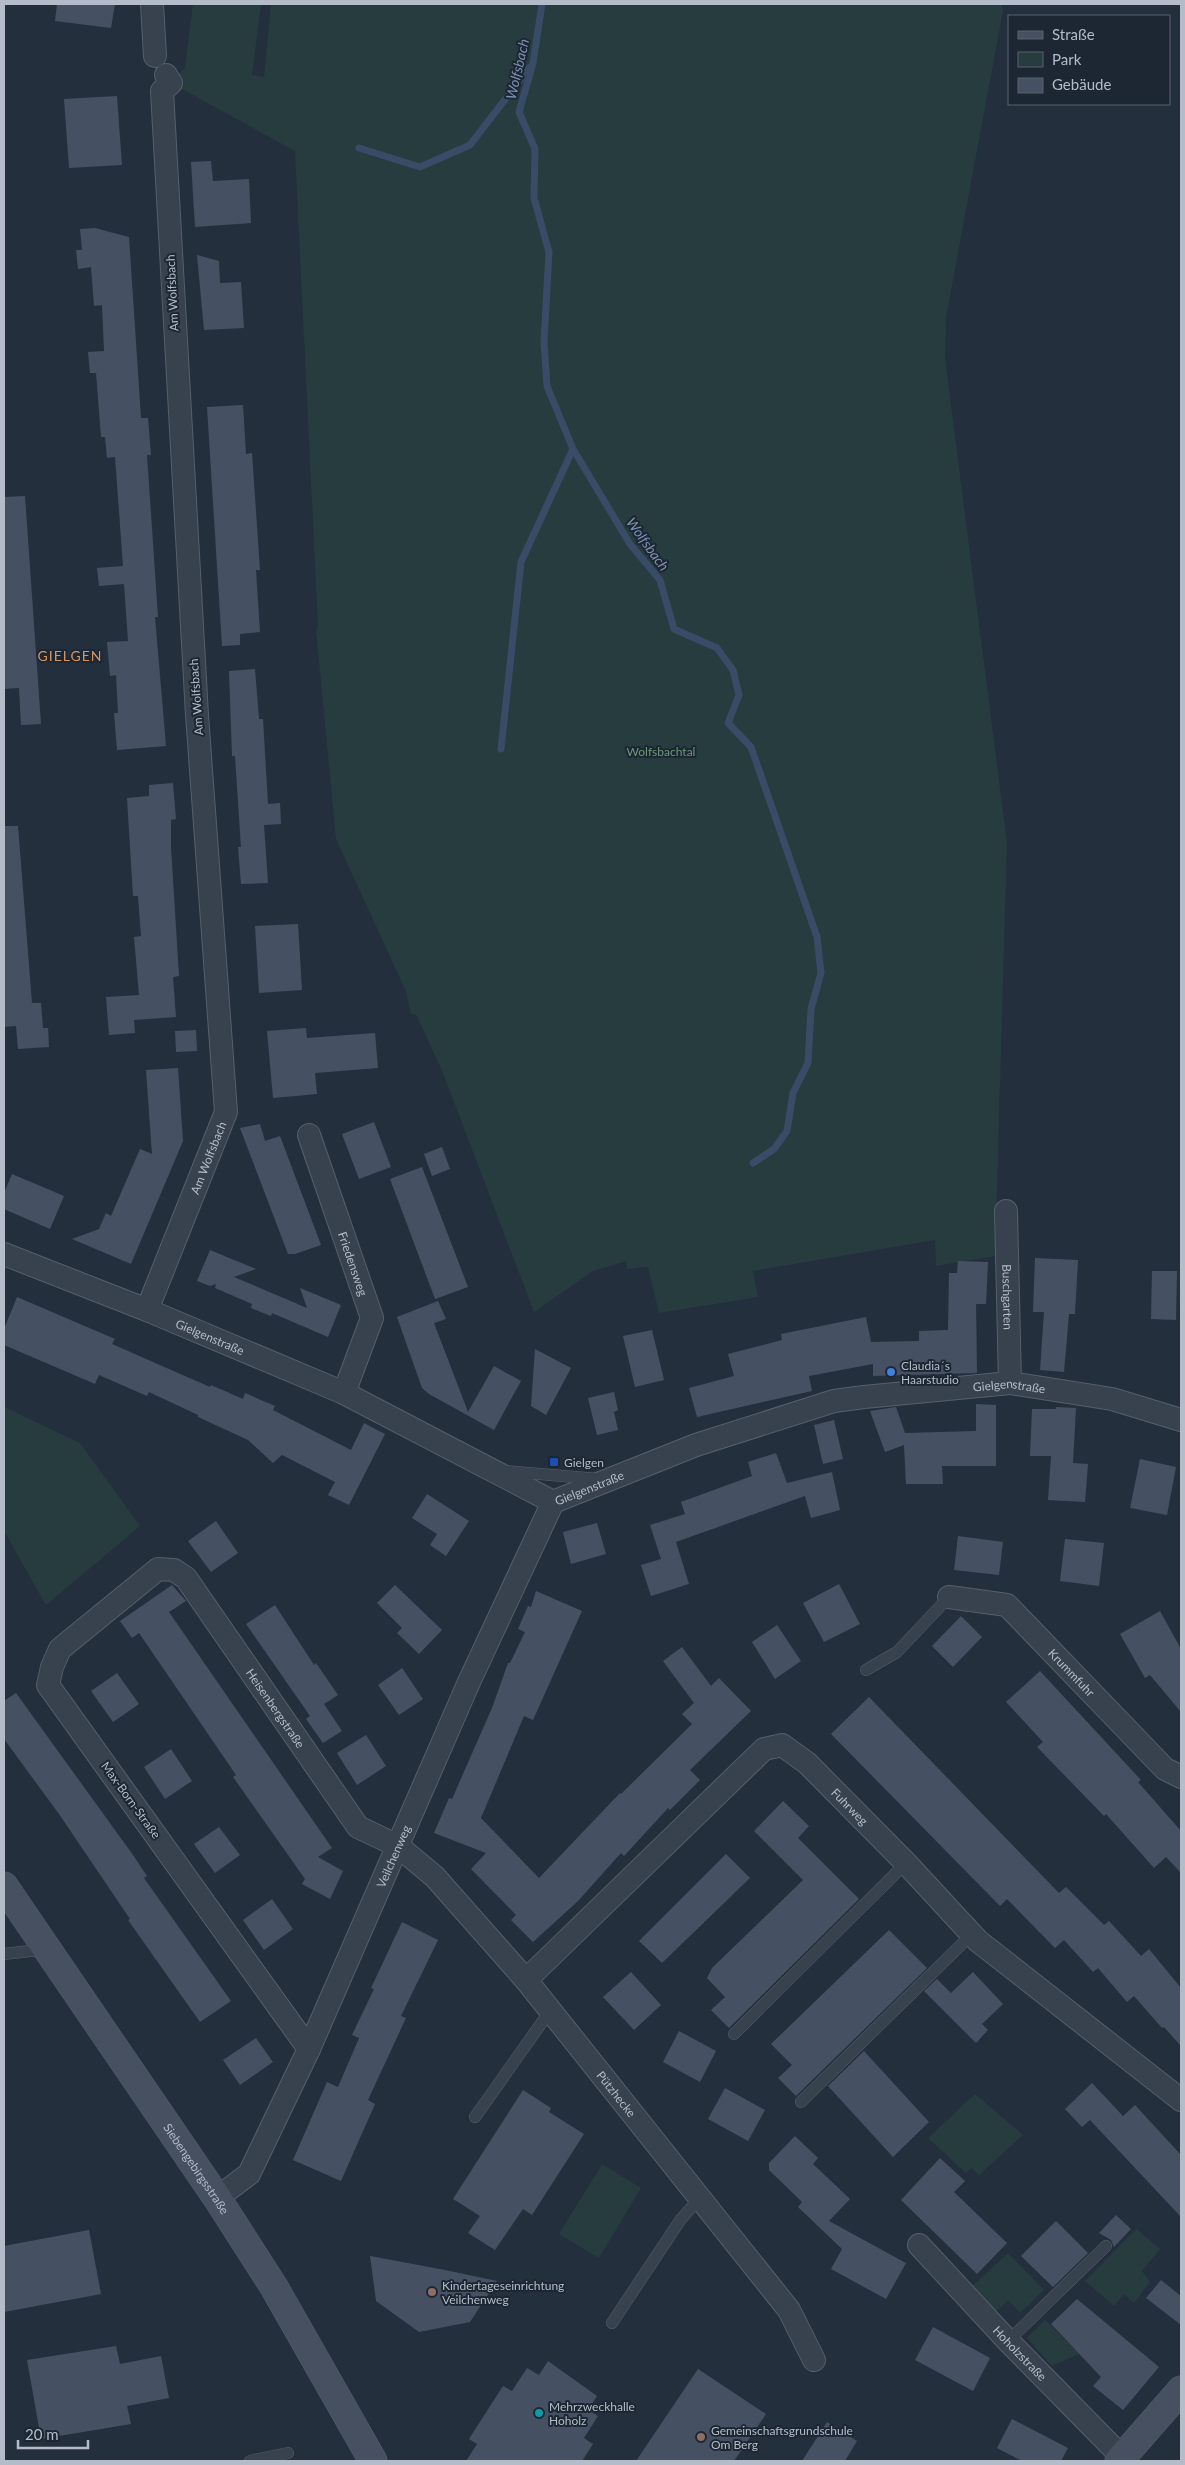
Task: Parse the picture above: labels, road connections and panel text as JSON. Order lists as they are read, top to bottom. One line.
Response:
{"streets":{"main road":["Siebengebirgsstraße","Hoholzstraße"],"street":["Am Wolfsbach","Friedensweg","Buschgarten","Gielgenstraße","Krummfuhr","Heisenbergstraße","Max-Born-Straße","Fuhrweg","Veilchenweg","Pützhecke"]},"crossings":[["Am Wolfsbach","Gielgenstraße"],["Friedensweg","Gielgenstraße"],["Buschgarten","Gielgenstraße"],["Gielgenstraße","Veilchenweg"],["Heisenbergstraße","Max-Born-Straße"],["Heisenbergstraße","Veilchenweg"],["Heisenbergstraße","Pützhecke"],["Max-Born-Straße","Veilchenweg"],["Fuhrweg","Pützhecke"],["Veilchenweg","Pützhecke"],["Veilchenweg","Siebengebirgsstraße"]],"districts":["GIELGEN"],"water":["Wolfsbach"],"parks":["Wolfsbachtal"],"places":{"other":["Claudia´s Haarstudio","Kindertageseinrichtung Veilchenweg","Mehrzweckhalle Hoholz","Gemeinschaftsgrundschule Om Berg"],"transit":["Gielgen"]},"legend":["Straße","Park","Gebäude"],"scale_bar":"20 m"}
